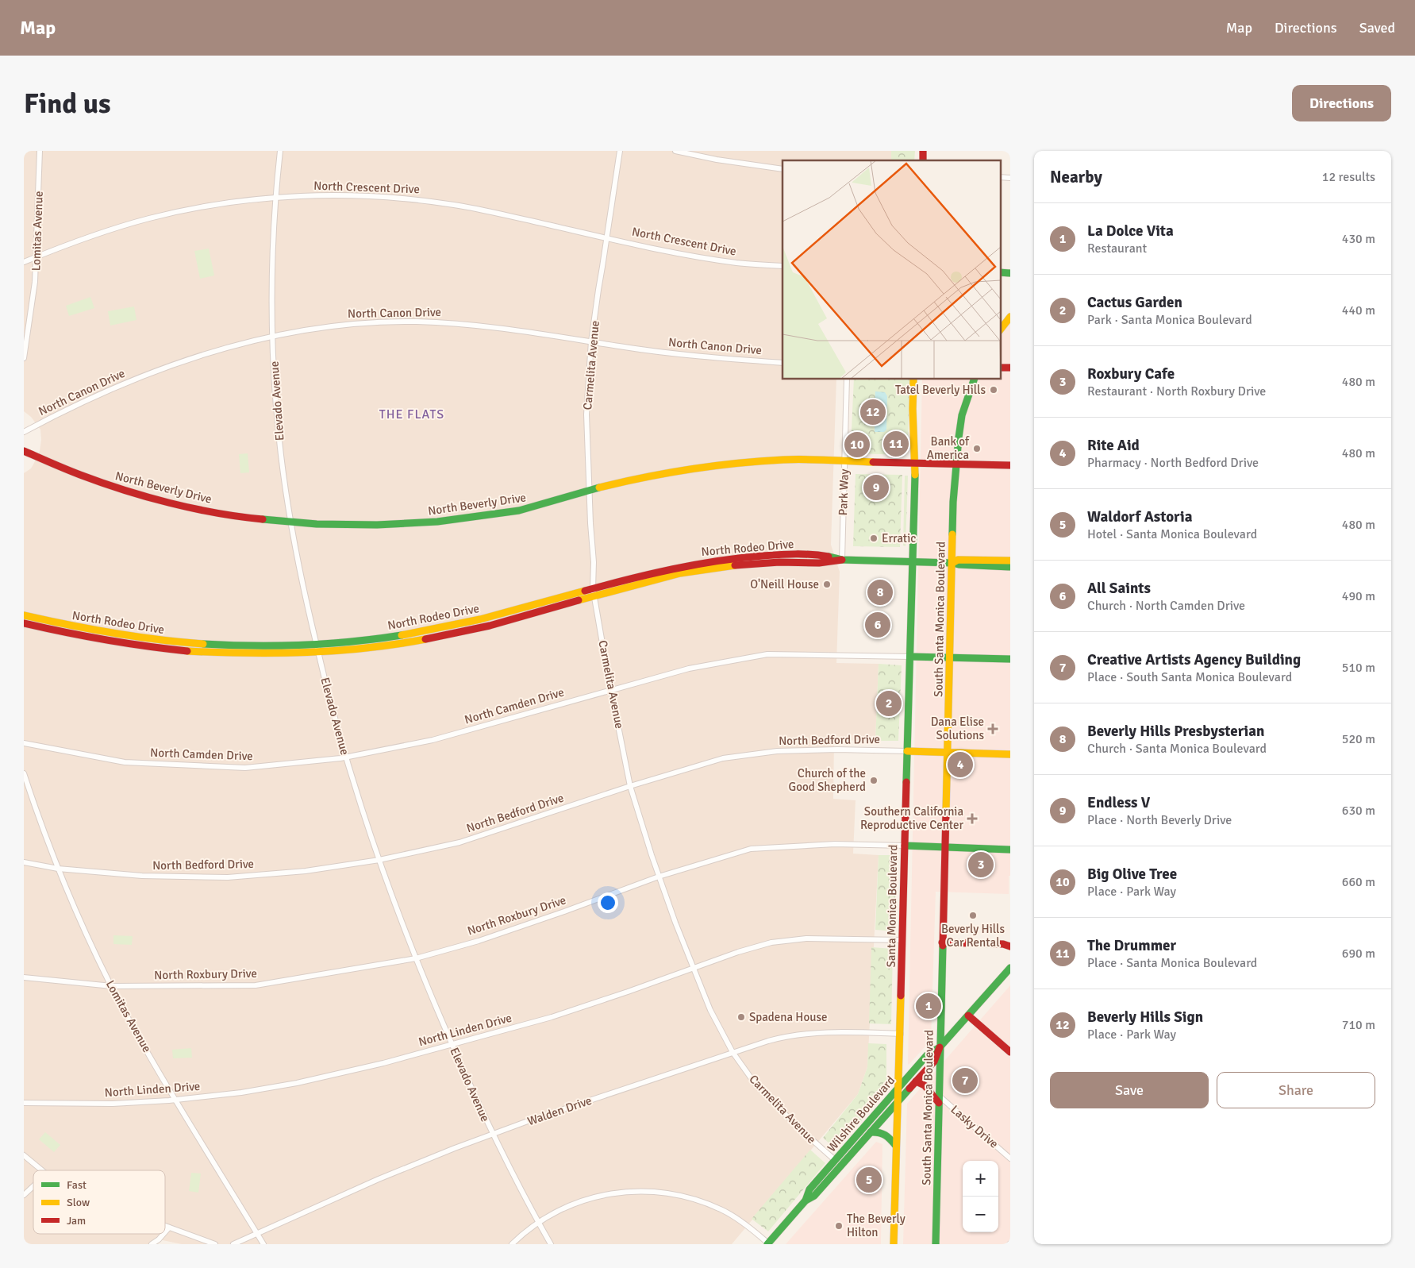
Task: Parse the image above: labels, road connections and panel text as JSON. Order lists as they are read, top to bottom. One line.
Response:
{"streets":{"street":["North Crescent Drive","Lomitas Avenue","North Canon Drive","Carmelita Avenue","Elevado Avenue","North Beverly Drive","Park Way","North Rodeo Drive","South Santa Monica Boulevard","North Camden Drive","North Bedford Drive","Santa Monica Boulevard","North Roxbury Drive","North Linden Drive","Walden Drive","Wilshire Boulevard","Lasky Drive"]},"crossings":[["North Crescent Drive","Lomitas Avenue"],["North Crescent Drive","Carmelita Avenue"],["North Crescent Drive","Elevado Avenue"],["Lomitas Avenue","North Bedford Drive"],["Lomitas Avenue","North Roxbury Drive"],["Lomitas Avenue","North Linden Drive"],["Lomitas Avenue","Walden Drive"],["North Canon Drive","Carmelita Avenue"],["North Canon Drive","Elevado Avenue"],["Carmelita Avenue","North Beverly Drive"],["Carmelita Avenue","North Rodeo Drive"],["Carmelita Avenue","North Camden Drive"],["Carmelita Avenue","North Bedford Drive"],["Carmelita Avenue","North Roxbury Drive"],["Carmelita Avenue","North Linden Drive"],["Carmelita Avenue","Walden Drive"],["Carmelita Avenue","Wilshire Boulevard"],["Elevado Avenue","North Beverly Drive"],["Elevado Avenue","North Rodeo Drive"],["Elevado Avenue","North Camden Drive"],["Elevado Avenue","North Bedford Drive"],["Elevado Avenue","North Roxbury Drive"],["Elevado Avenue","North Linden Drive"],["Elevado Avenue","Walden Drive"],["North Beverly Drive","Park Way"],["North Beverly Drive","South Santa Monica Boulevard"],["North Beverly Drive","Santa Monica Boulevard"],["Park Way","North Rodeo Drive"],["North Rodeo Drive","South Santa Monica Boulevard"],["North Rodeo Drive","Santa Monica Boulevard"],["South Santa Monica Boulevard","North Camden Drive"],["South Santa Monica Boulevard","North Bedford Drive"],["South Santa Monica Boulevard","North Roxbury Drive"],["South Santa Monica Boulevard","Wilshire Boulevard"],["South Santa Monica Boulevard","Lasky Drive"],["North Camden Drive","Santa Monica Boulevard"],["North Bedford Drive","Santa Monica Boulevard"],["Santa Monica Boulevard","North Roxbury Drive"],["Santa Monica Boulevard","North Linden Drive"],["Santa Monica Boulevard","Walden Drive"],["Santa Monica Boulevard","Wilshire Boulevard"]],"districts":["THE FLATS"],"places":{"other":["Tatel Beverly Hills","Bank of America","Erratic","O'Neill House","Church of the Good Shepherd","Beverly Hills Car Rental","Spadena House","The Beverly Hilton"],"health":["Dana Elise Solutions","Southern California Reproductive Center"]},"legend":["Fast","Slow","Jam"],"page":{"header":"Map","nav":["Map","Directions","Saved"],"buttons":["Directions",["Save","Share"]],"title":"Find us","heading":["Nearby","12 results"],"list":[{"mark":"1","name":"La Dolce Vita","note":"Restaurant","value":"430 m"},{"mark":"2","name":"Cactus Garden","note":"Park · Santa Monica Boulevard","value":"440 m"},{"mark":"3","name":"Roxbury Cafe","note":"Restaurant · North Roxbury Drive","value":"480 m"},{"mark":"4","name":"Rite Aid","note":"Pharmacy · North Bedford Drive","value":"480 m"},{"mark":"5","name":"Waldorf Astoria","note":"Hotel · Santa Monica Boulevard","value":"480 m"},{"mark":"6","name":"All Saints","note":"Church · North Camden Drive","value":"490 m"},{"mark":"7","name":"Creative Artists Agency Building","note":"Place · South Santa Monica Boulevard","value":"510 m"},{"mark":"8","name":"Beverly Hills Presbysterian","note":"Church · Santa Monica Boulevard","value":"520 m"},{"mark":"9","name":"Endless V","note":"Place · North Beverly Drive","value":"630 m"},{"mark":"10","name":"Big Olive Tree","note":"Place · Park Way","value":"660 m"},{"mark":"11","name":"The Drummer","note":"Place · Santa Monica Boulevard","value":"690 m"},{"mark":"12","name":"Beverly Hills Sign","note":"Place · Park Way","value":"710 m"}],"pins":["12","11","10","9","8","6","2","4","3","1","7","5"],"map_buttons":["+","−"]}}
